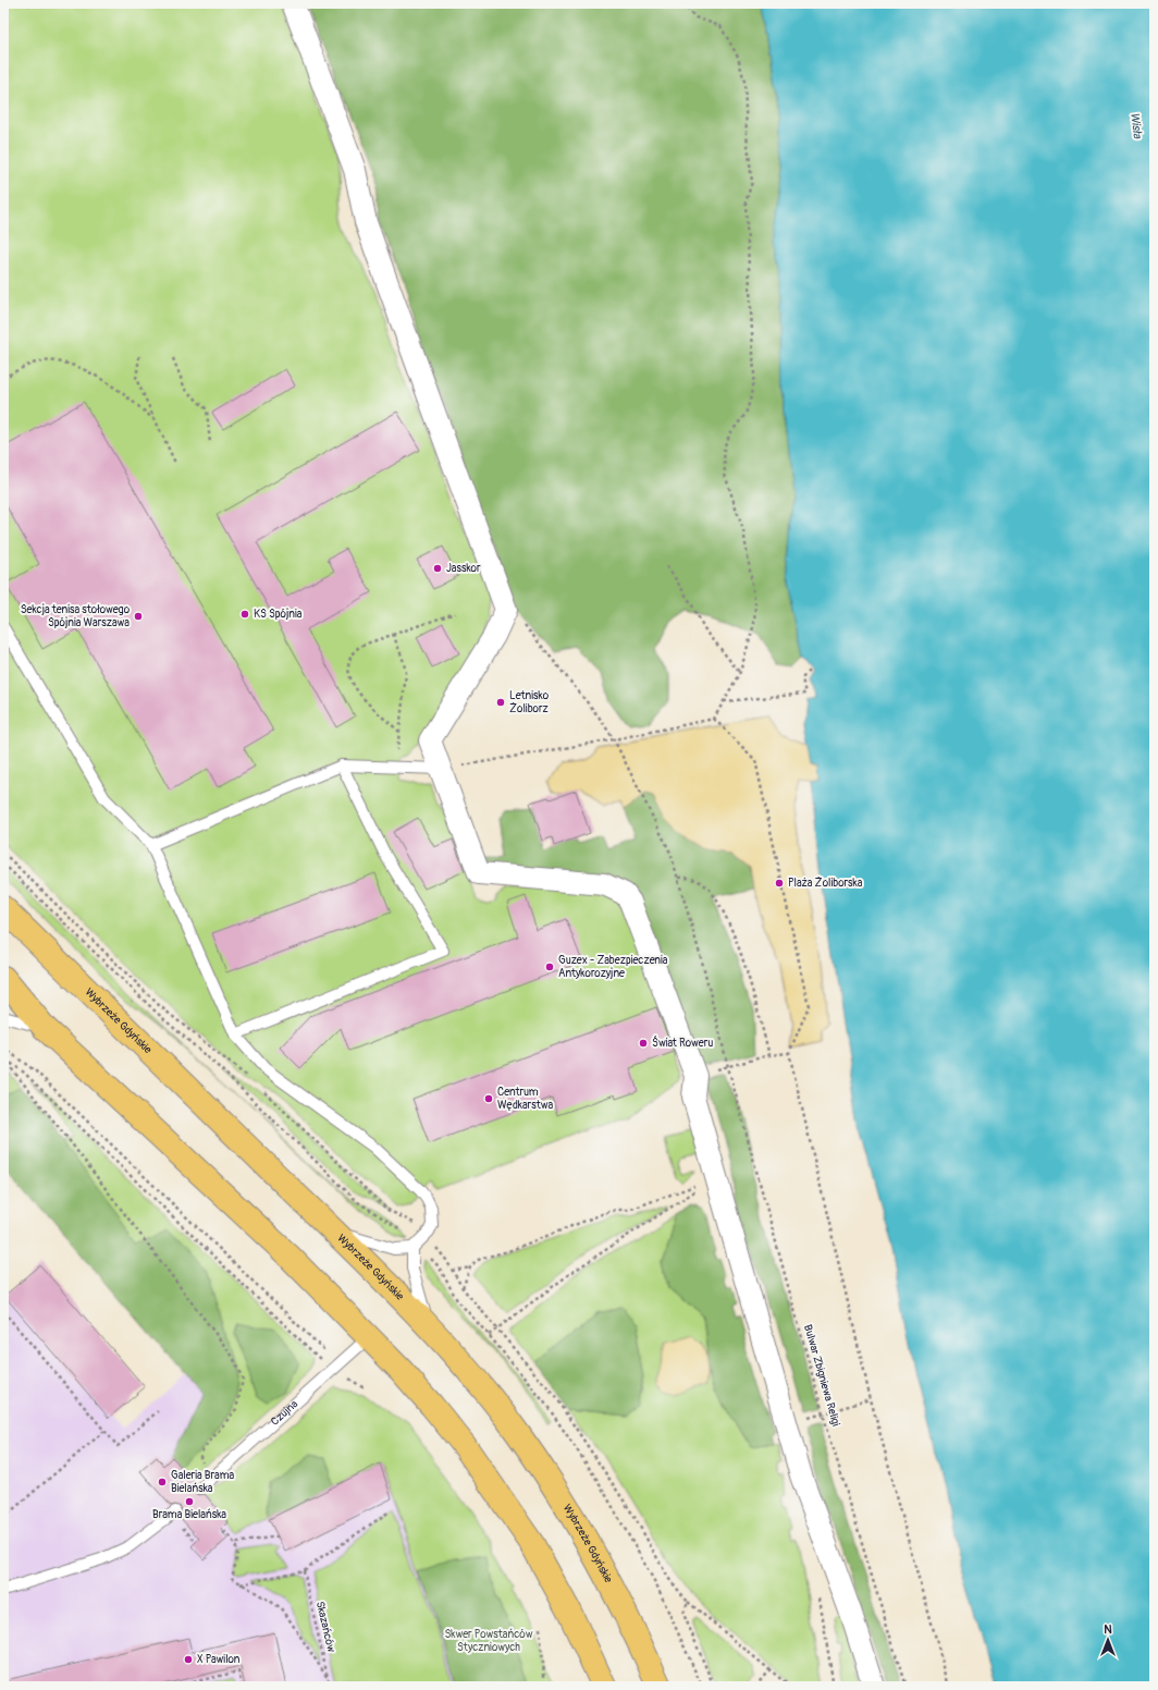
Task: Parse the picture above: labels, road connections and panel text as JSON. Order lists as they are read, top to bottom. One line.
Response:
{"streets":{"main road":["Wybrzeże Gdyńskie"],"lane":["Czujna"],"path":["Bulwar Zbigniewa Religi","Skazańców"]},"water":["Wisła"],"parks":["Skwer Powstańców Styczniowych"],"places":["Jasskor","KS Spójnia","Sekcja tenisa stołowego Spójnia Warszawa","Letnisko Żoliborz","Plaża Żoliborska","Guzex - Zabezpieczenia Antykorozyjne","Świat Roweru","Centrum Wędkarstwa","Galeria Brama Bielańska","Brama Bielańska","X Pawilon"],"north":"top"}
